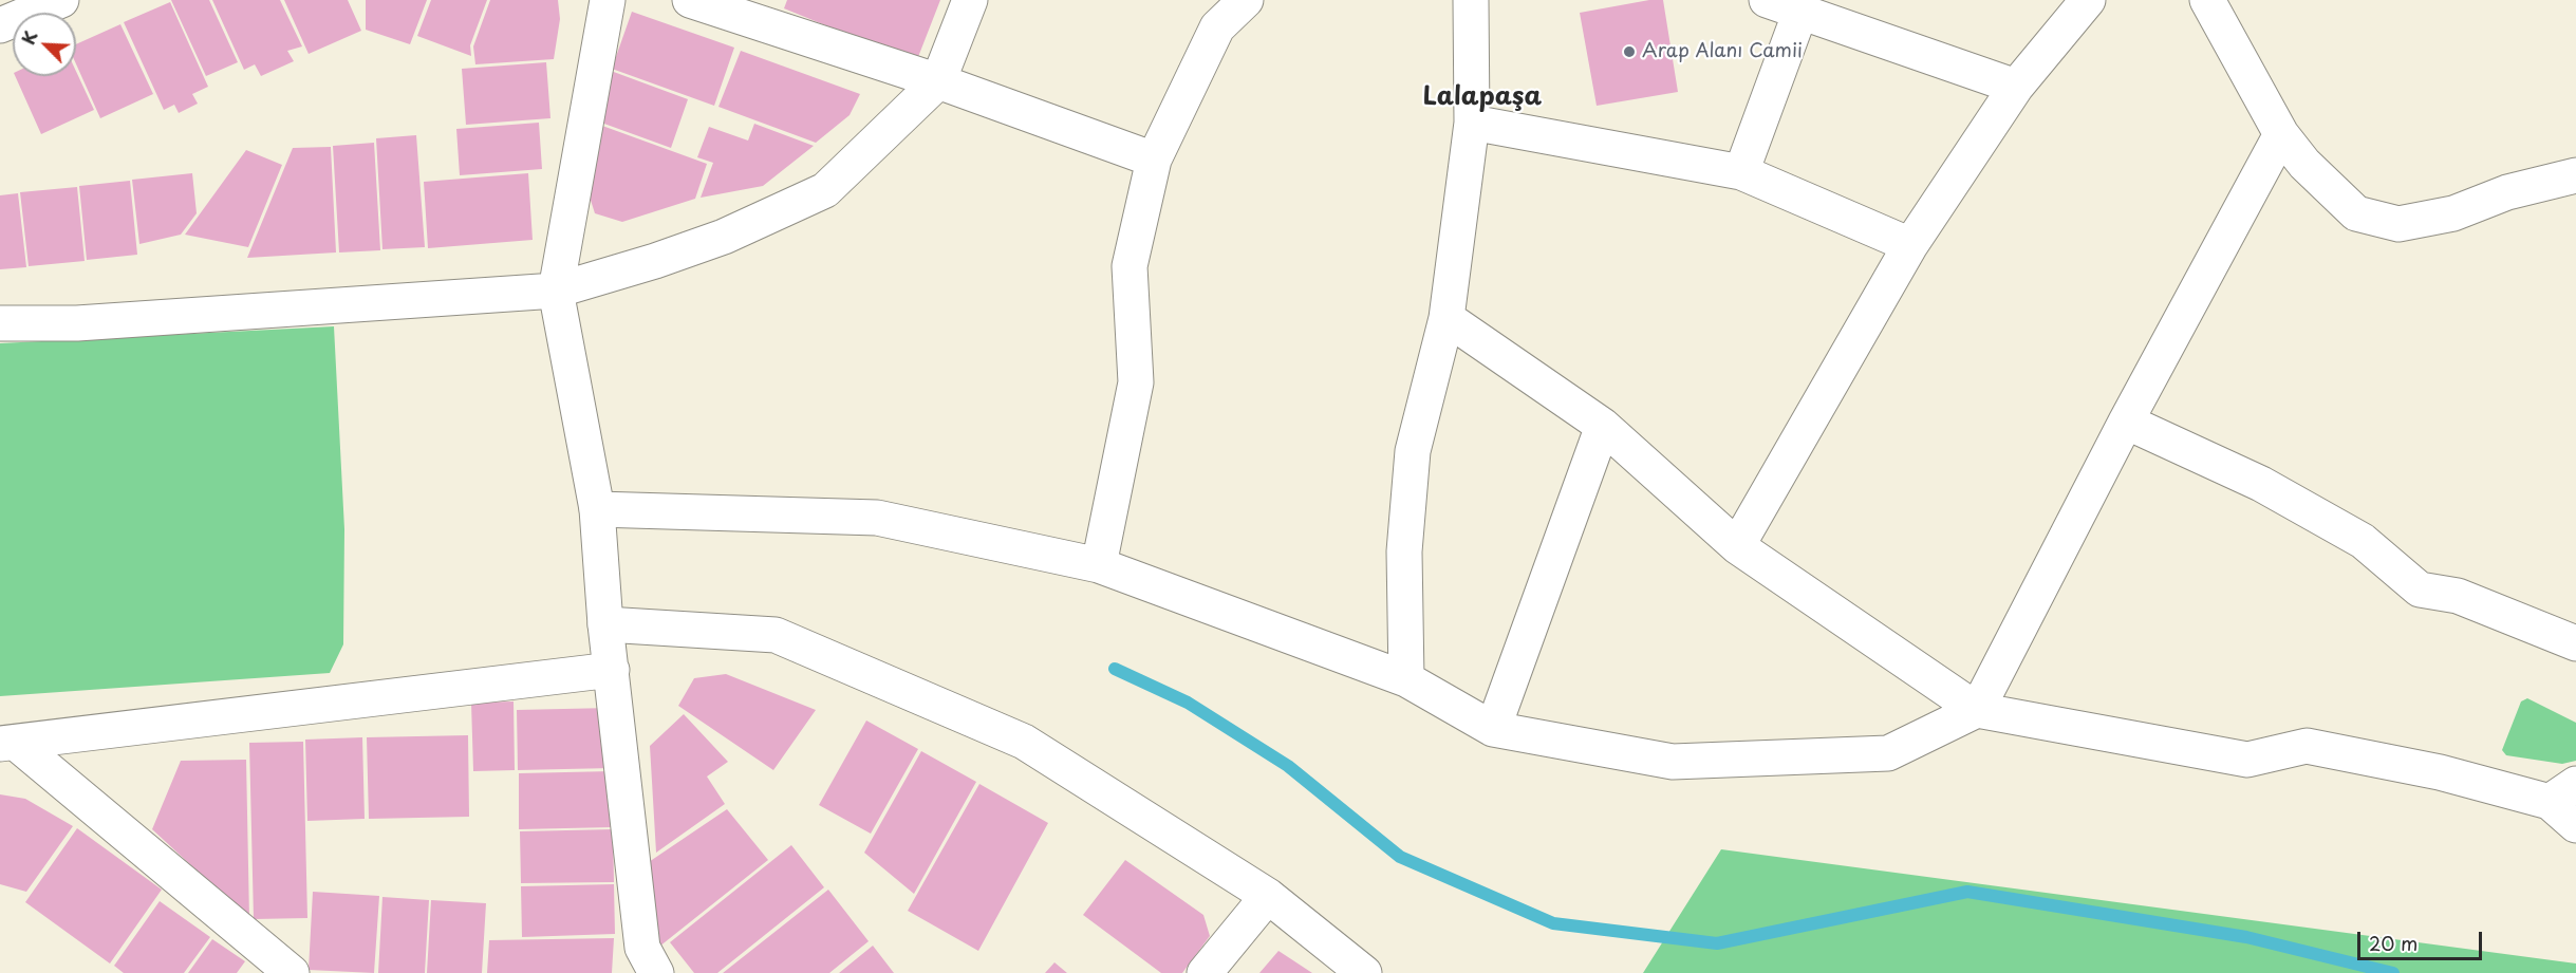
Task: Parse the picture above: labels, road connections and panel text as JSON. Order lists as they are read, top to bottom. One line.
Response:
{"districts":["Lalapaşa"],"places":["Arap Alanı Camii"],"scale_bar":"20 m","north":"top left"}
